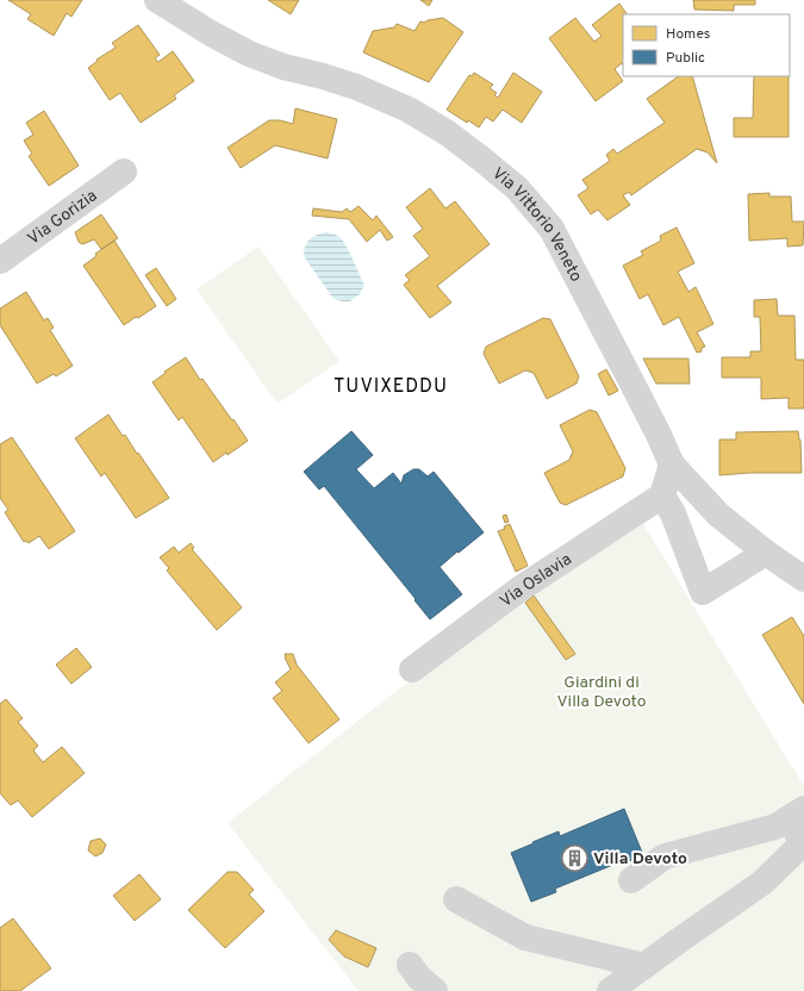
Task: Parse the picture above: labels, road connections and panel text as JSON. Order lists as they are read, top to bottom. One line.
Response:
{"streets":{"street":["Via Gorizia","Via Vittorio Veneto","Via Oslavia"]},"districts":["TUVIXEDDU"],"parks":["Giardini di Villa Devoto"],"places":{"building":["Villa Devoto"]},"legend":["Homes","Public"]}
